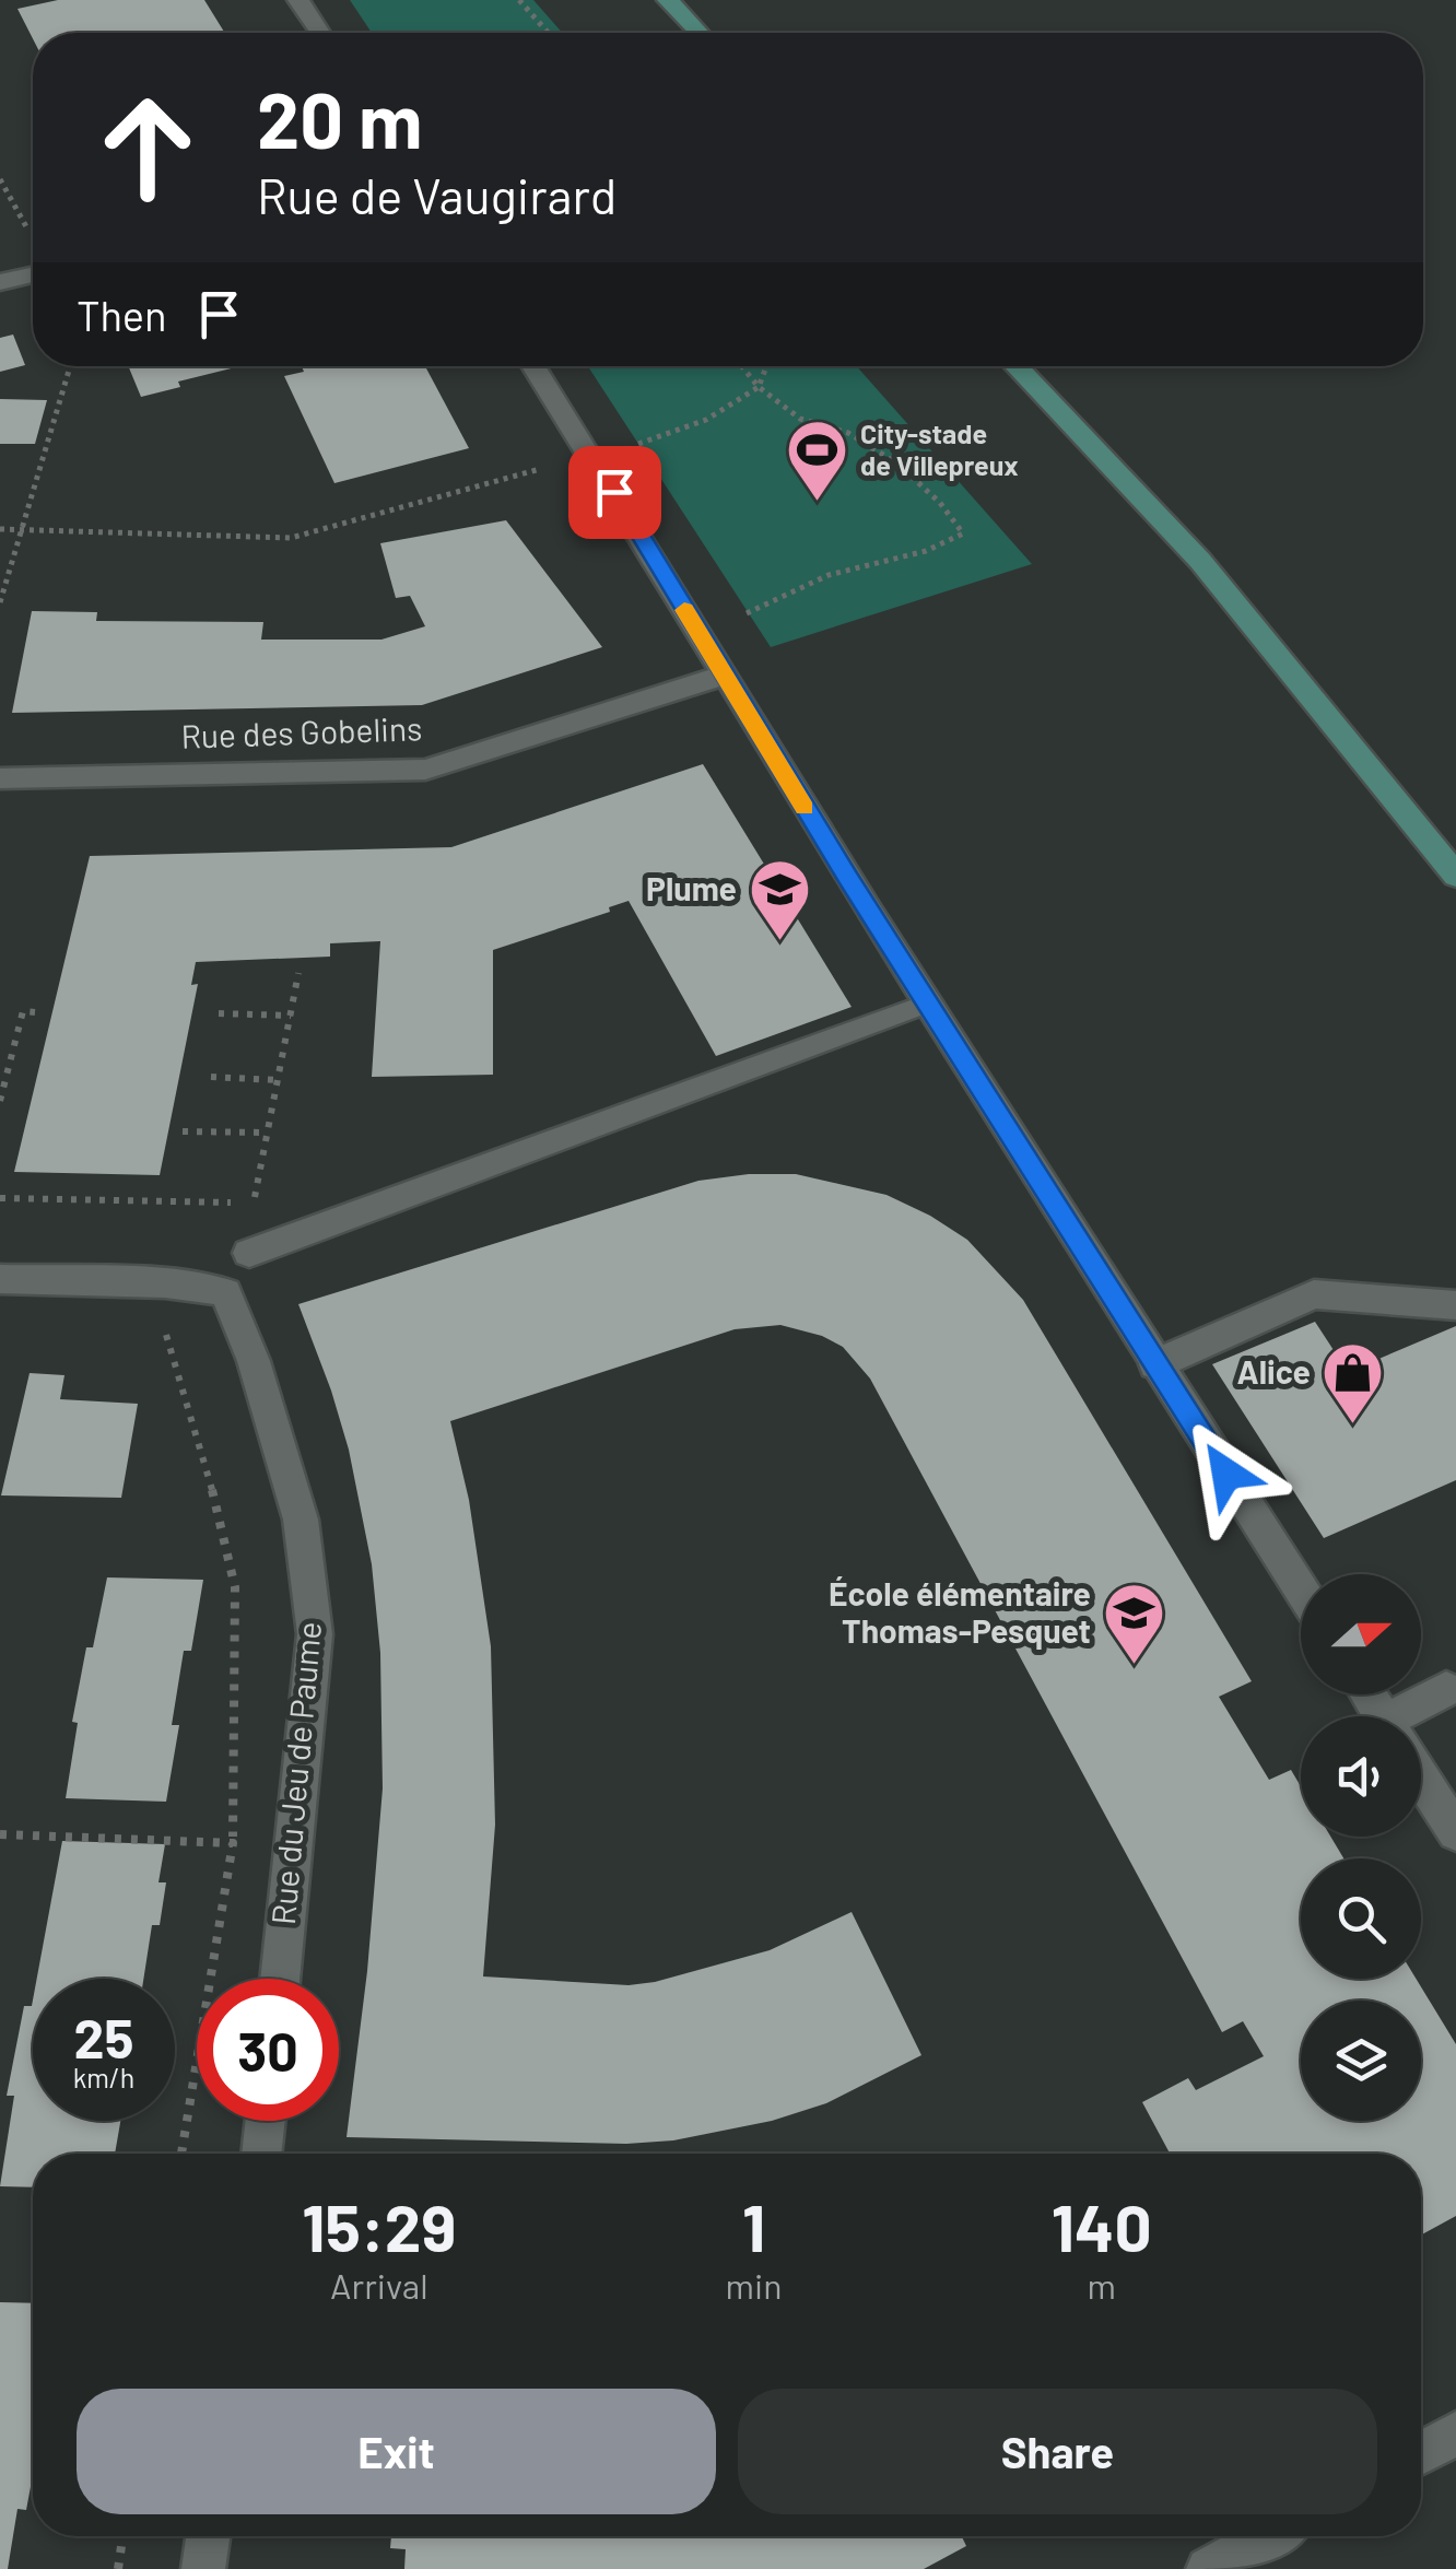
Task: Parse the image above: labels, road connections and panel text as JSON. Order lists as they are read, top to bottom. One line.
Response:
{"streets":{"street":["Rue des Gobelins","Rue du Jeu de Paume"]},"places":{"sports":["City-stade de Villepreux"],"school or university":["Plume","École élémentaire Thomas-Pesquet"],"shop":["Alice"]},"north":"right","page":{"turn":["20 m","Rue de Vaugirard"],"then":"Then","speed":"25 km/h","limit":"30","eta":["15:29","Arrival","1","min","140","m"],"buttons":["Exit","Share"]}}
